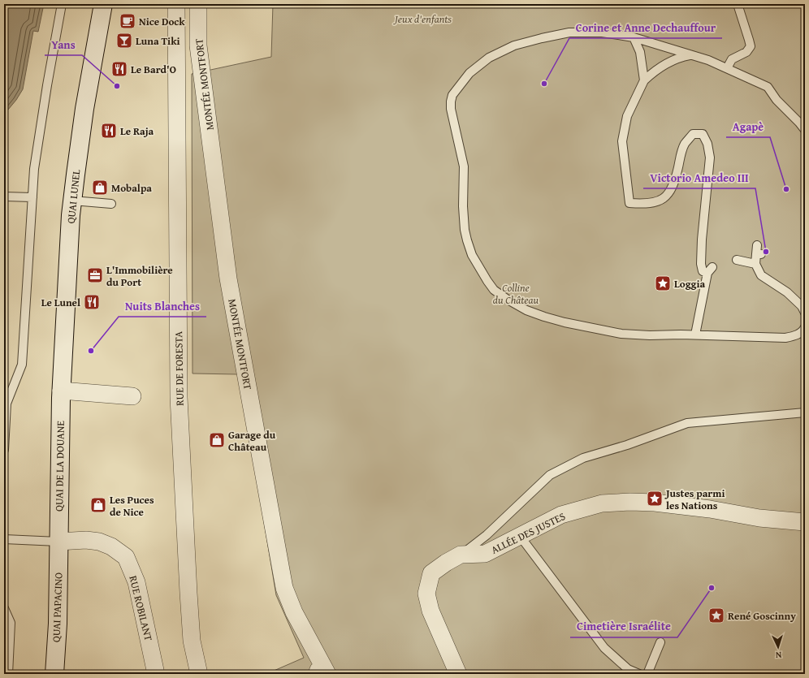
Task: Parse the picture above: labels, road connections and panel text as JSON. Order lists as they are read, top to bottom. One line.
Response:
{"streets":{"main road":["QUAI LUNEL","QUAI DE LA DOUANE","QUAI PAPACINO"],"street":["MONTÉE MONTFORT","RUE DE FORESTA","ALLÉE DES JUSTES","RUE ROBILANT"]},"crossings":[["QUAI LUNEL","QUAI DE LA DOUANE"],["QUAI DE LA DOUANE","QUAI PAPACINO"],["QUAI DE LA DOUANE","RUE ROBILANT"],["QUAI PAPACINO","RUE ROBILANT"]],"parks":["Jeux d'enfants","Colline du Château"],"places":{"cafe":["Nice Dock"],"bar":["Luna Tiki"],"restaurant":["Le Bard'O","Le Raja","Le Lunel"],"other":["Corine et Anne Dechauffour","Yans","Agapè","Victorio Amedeo III","Nuits Blanches","Cimetière Israélite"],"shop":["Mobalpa","Garage du Château","Les Puces de Nice"],"office":["L'Immobilière du Port"],"place":["Loggia","Justes parmi les Nations","René Goscinny"]},"north":"bottom"}
